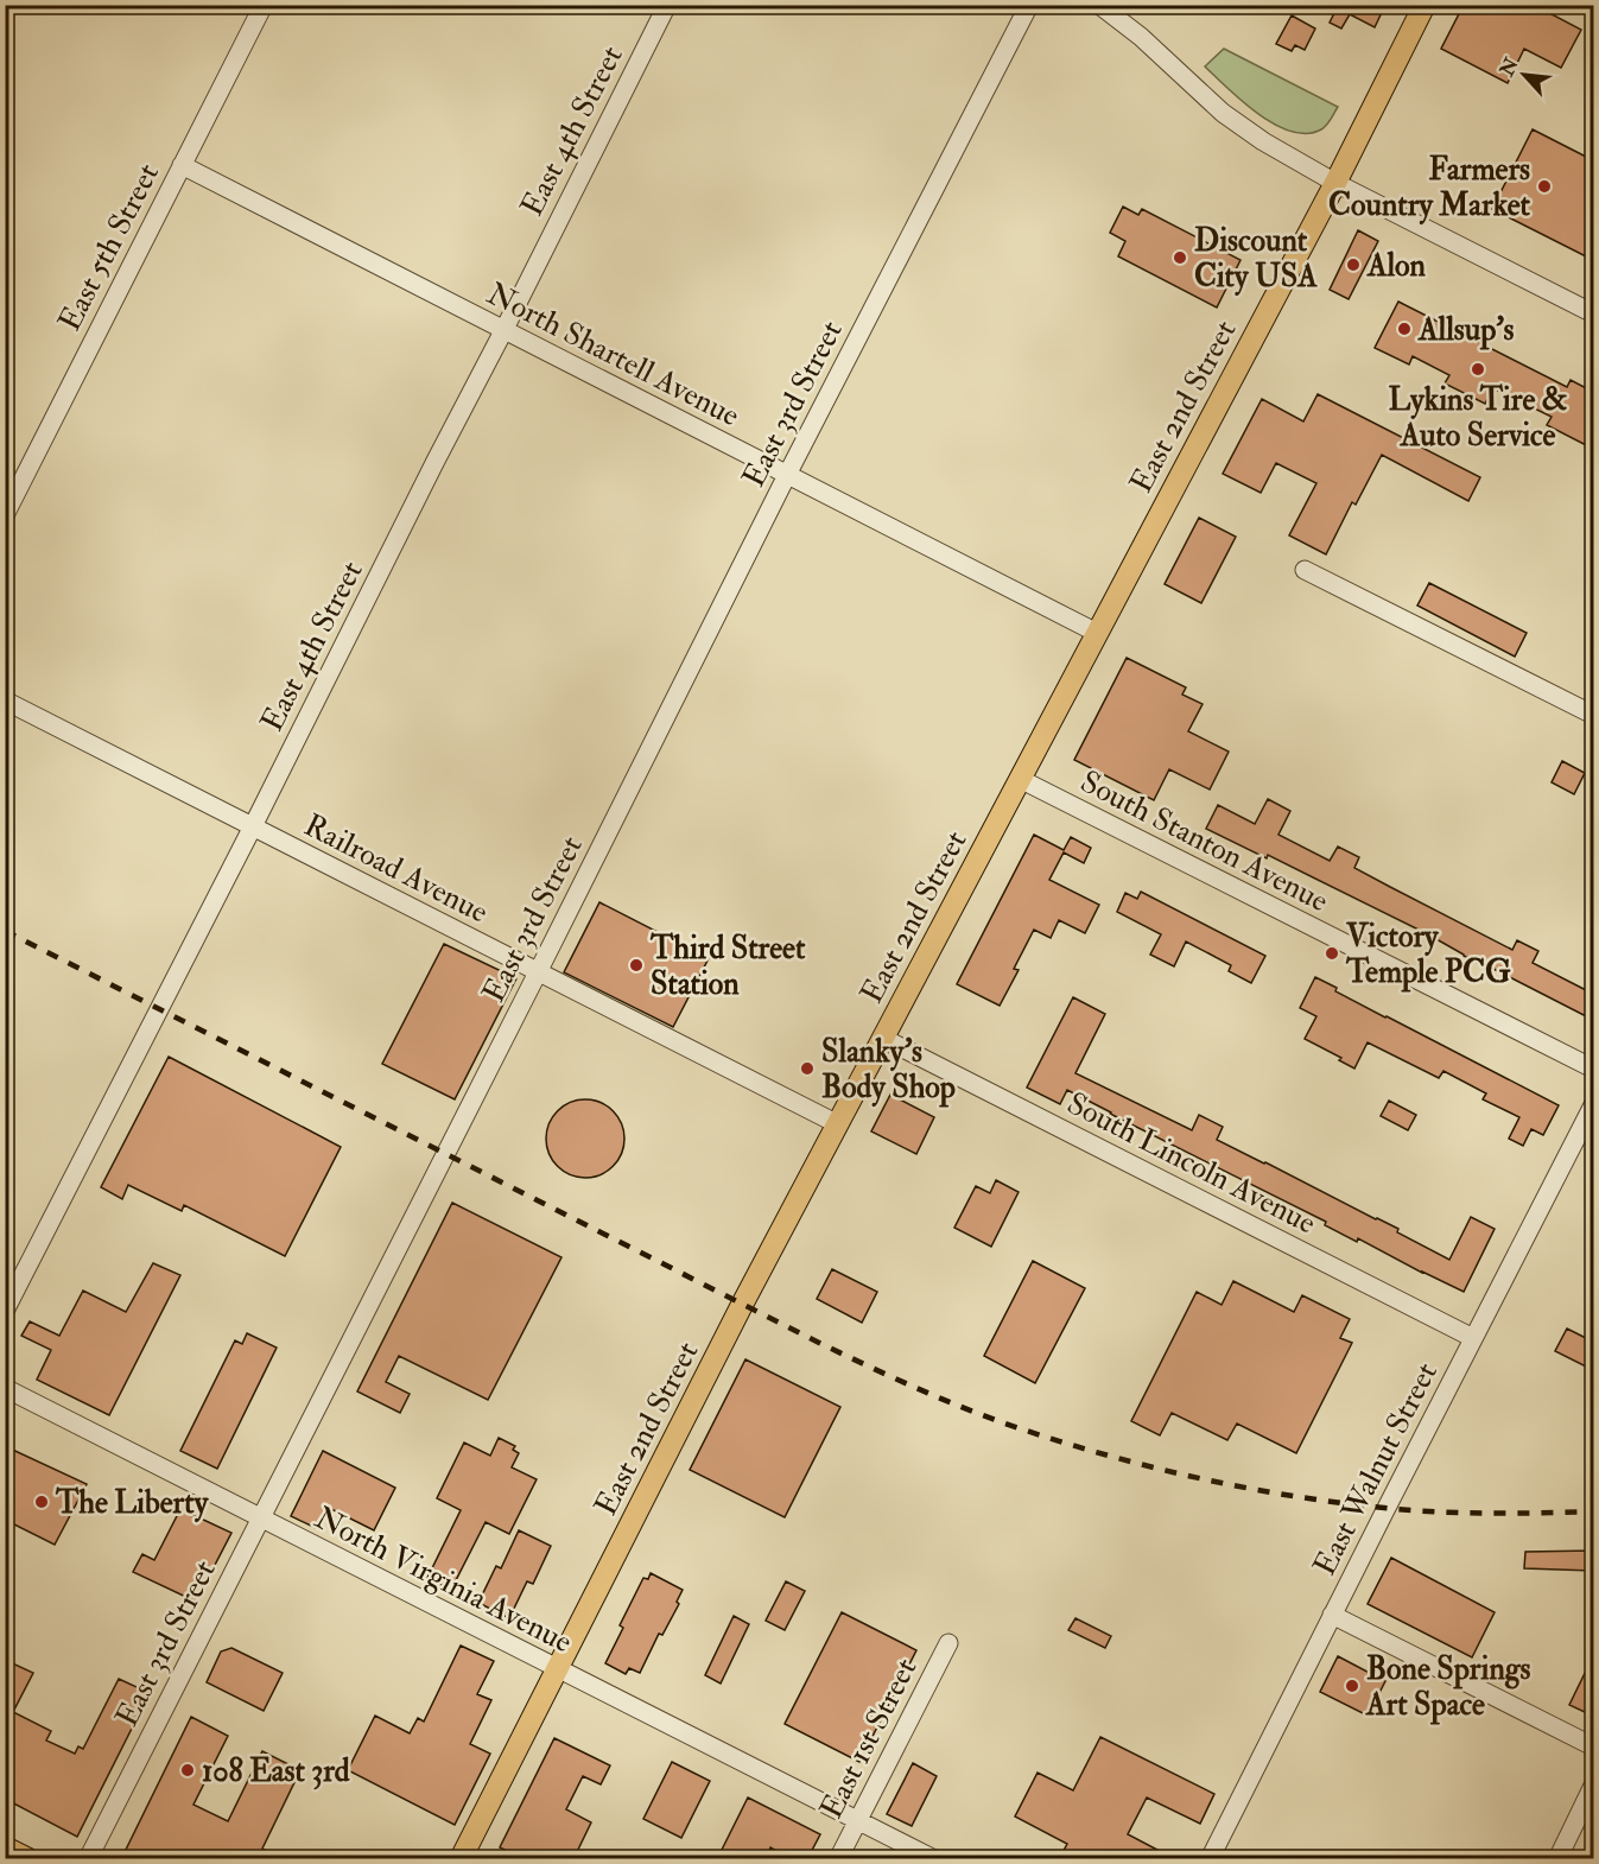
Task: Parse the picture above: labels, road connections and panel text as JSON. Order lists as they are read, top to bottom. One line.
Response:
{"streets":{"main road":["East 2nd Street"],"street":["East 4th Street","East 5th Street","North Shartell Avenue","East 3rd Street","South Stanton Avenue","Railroad Avenue","South Lincoln Avenue","East Walnut Street","North Virginia Avenue","East 1st Street"]},"crossings":[["East 4th Street","North Shartell Avenue"],["East 4th Street","Railroad Avenue"],["East 5th Street","North Shartell Avenue"],["North Shartell Avenue","East 3rd Street"],["North Shartell Avenue","East 2nd Street"],["East 3rd Street","Railroad Avenue"],["East 3rd Street","North Virginia Avenue"],["East 2nd Street","South Stanton Avenue"],["East 2nd Street","Railroad Avenue"],["East 2nd Street","South Lincoln Avenue"],["East 2nd Street","North Virginia Avenue"],["South Lincoln Avenue","East Walnut Street"],["North Virginia Avenue","East 1st Street"]],"places":["Farmers Country Market","Discount City USA","Alon","Allsup’s","Lykins Tire & Auto Service","Victory Temple PCG","Third Street Station","Slanky's Body Shop","The Liberty","Bone Springs Art Space","108 East 3rd"],"north":"top left"}
